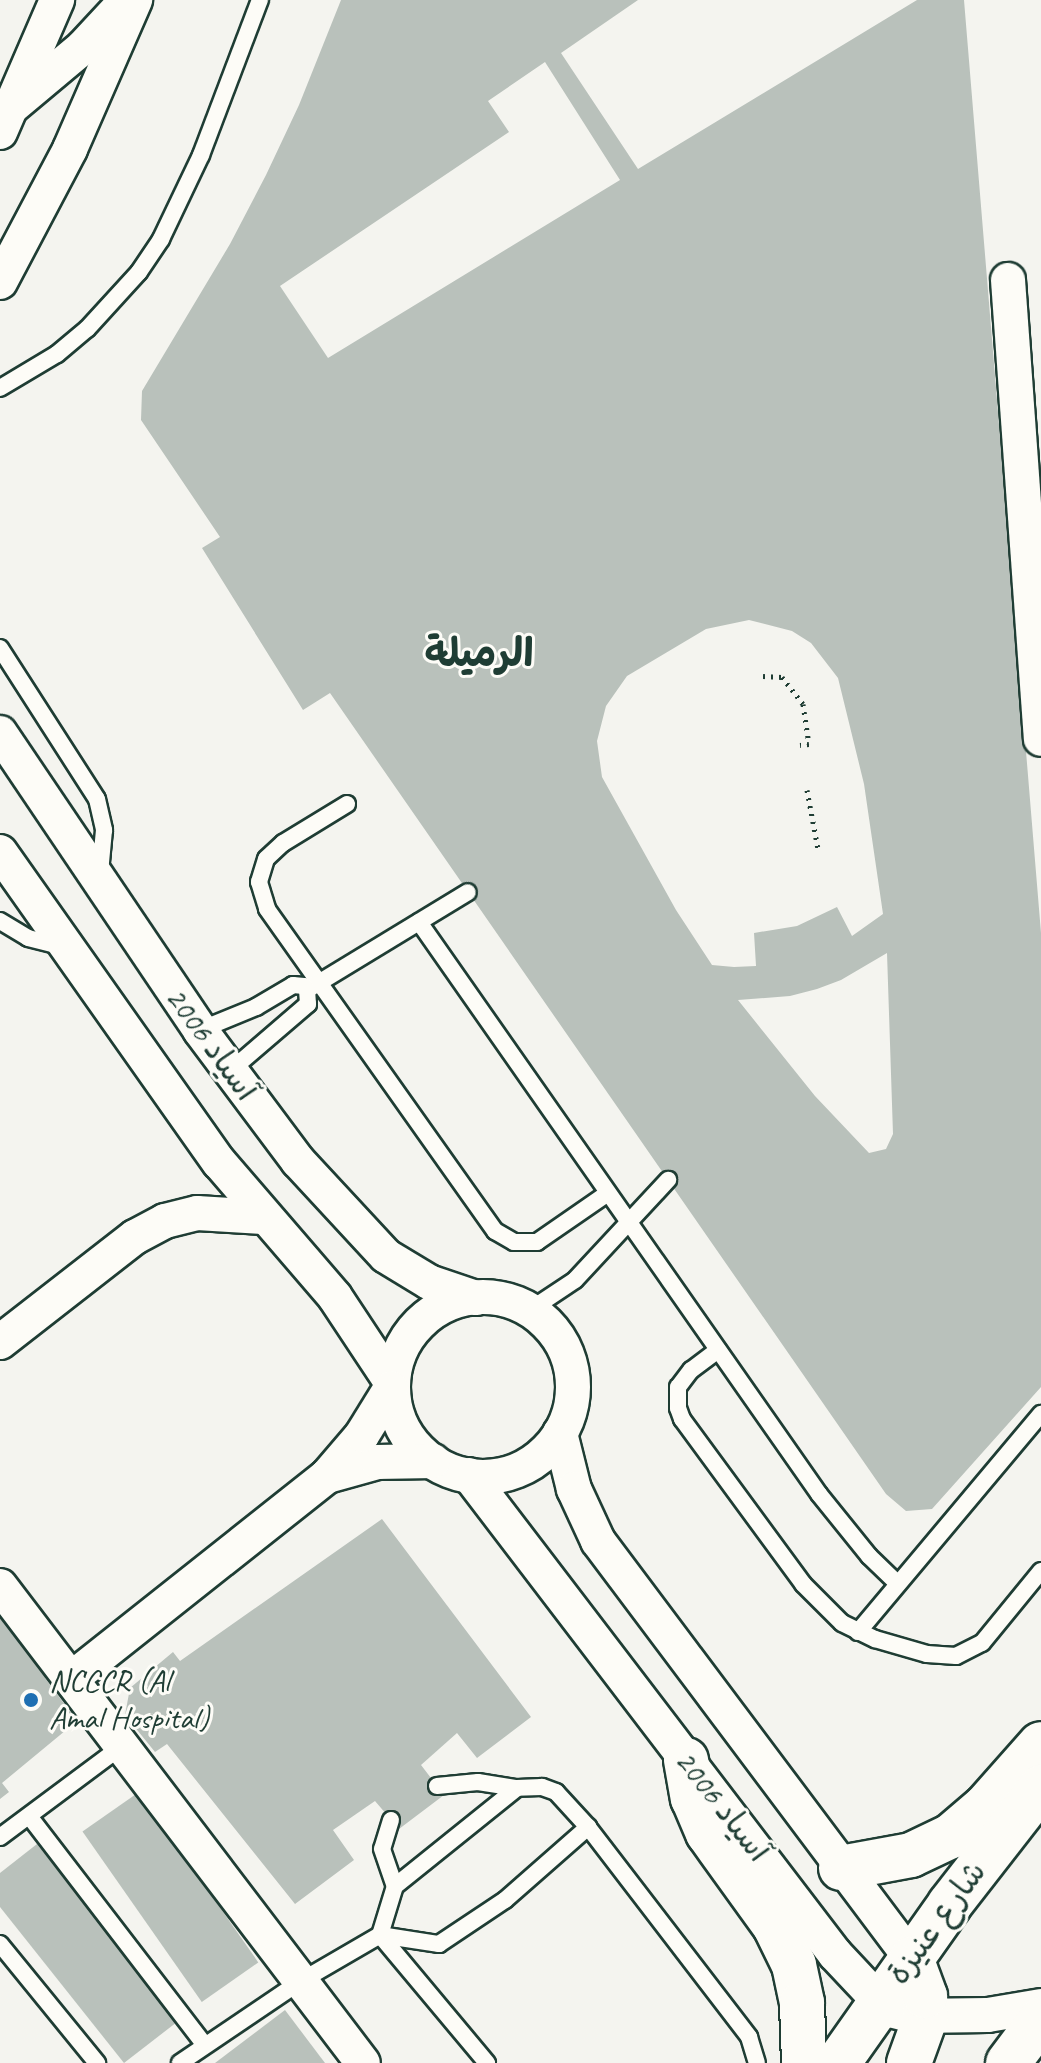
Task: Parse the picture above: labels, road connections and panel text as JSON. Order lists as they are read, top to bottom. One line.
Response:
{"streets":{"main road":["شارع عنيزة"],"street":["آسياد 2006"]},"crossings":[["آسياد 2006","شارع عنيزة"]],"districts":["الرميلة"],"places":["NCCCR (Al Amal Hospital)"]}
